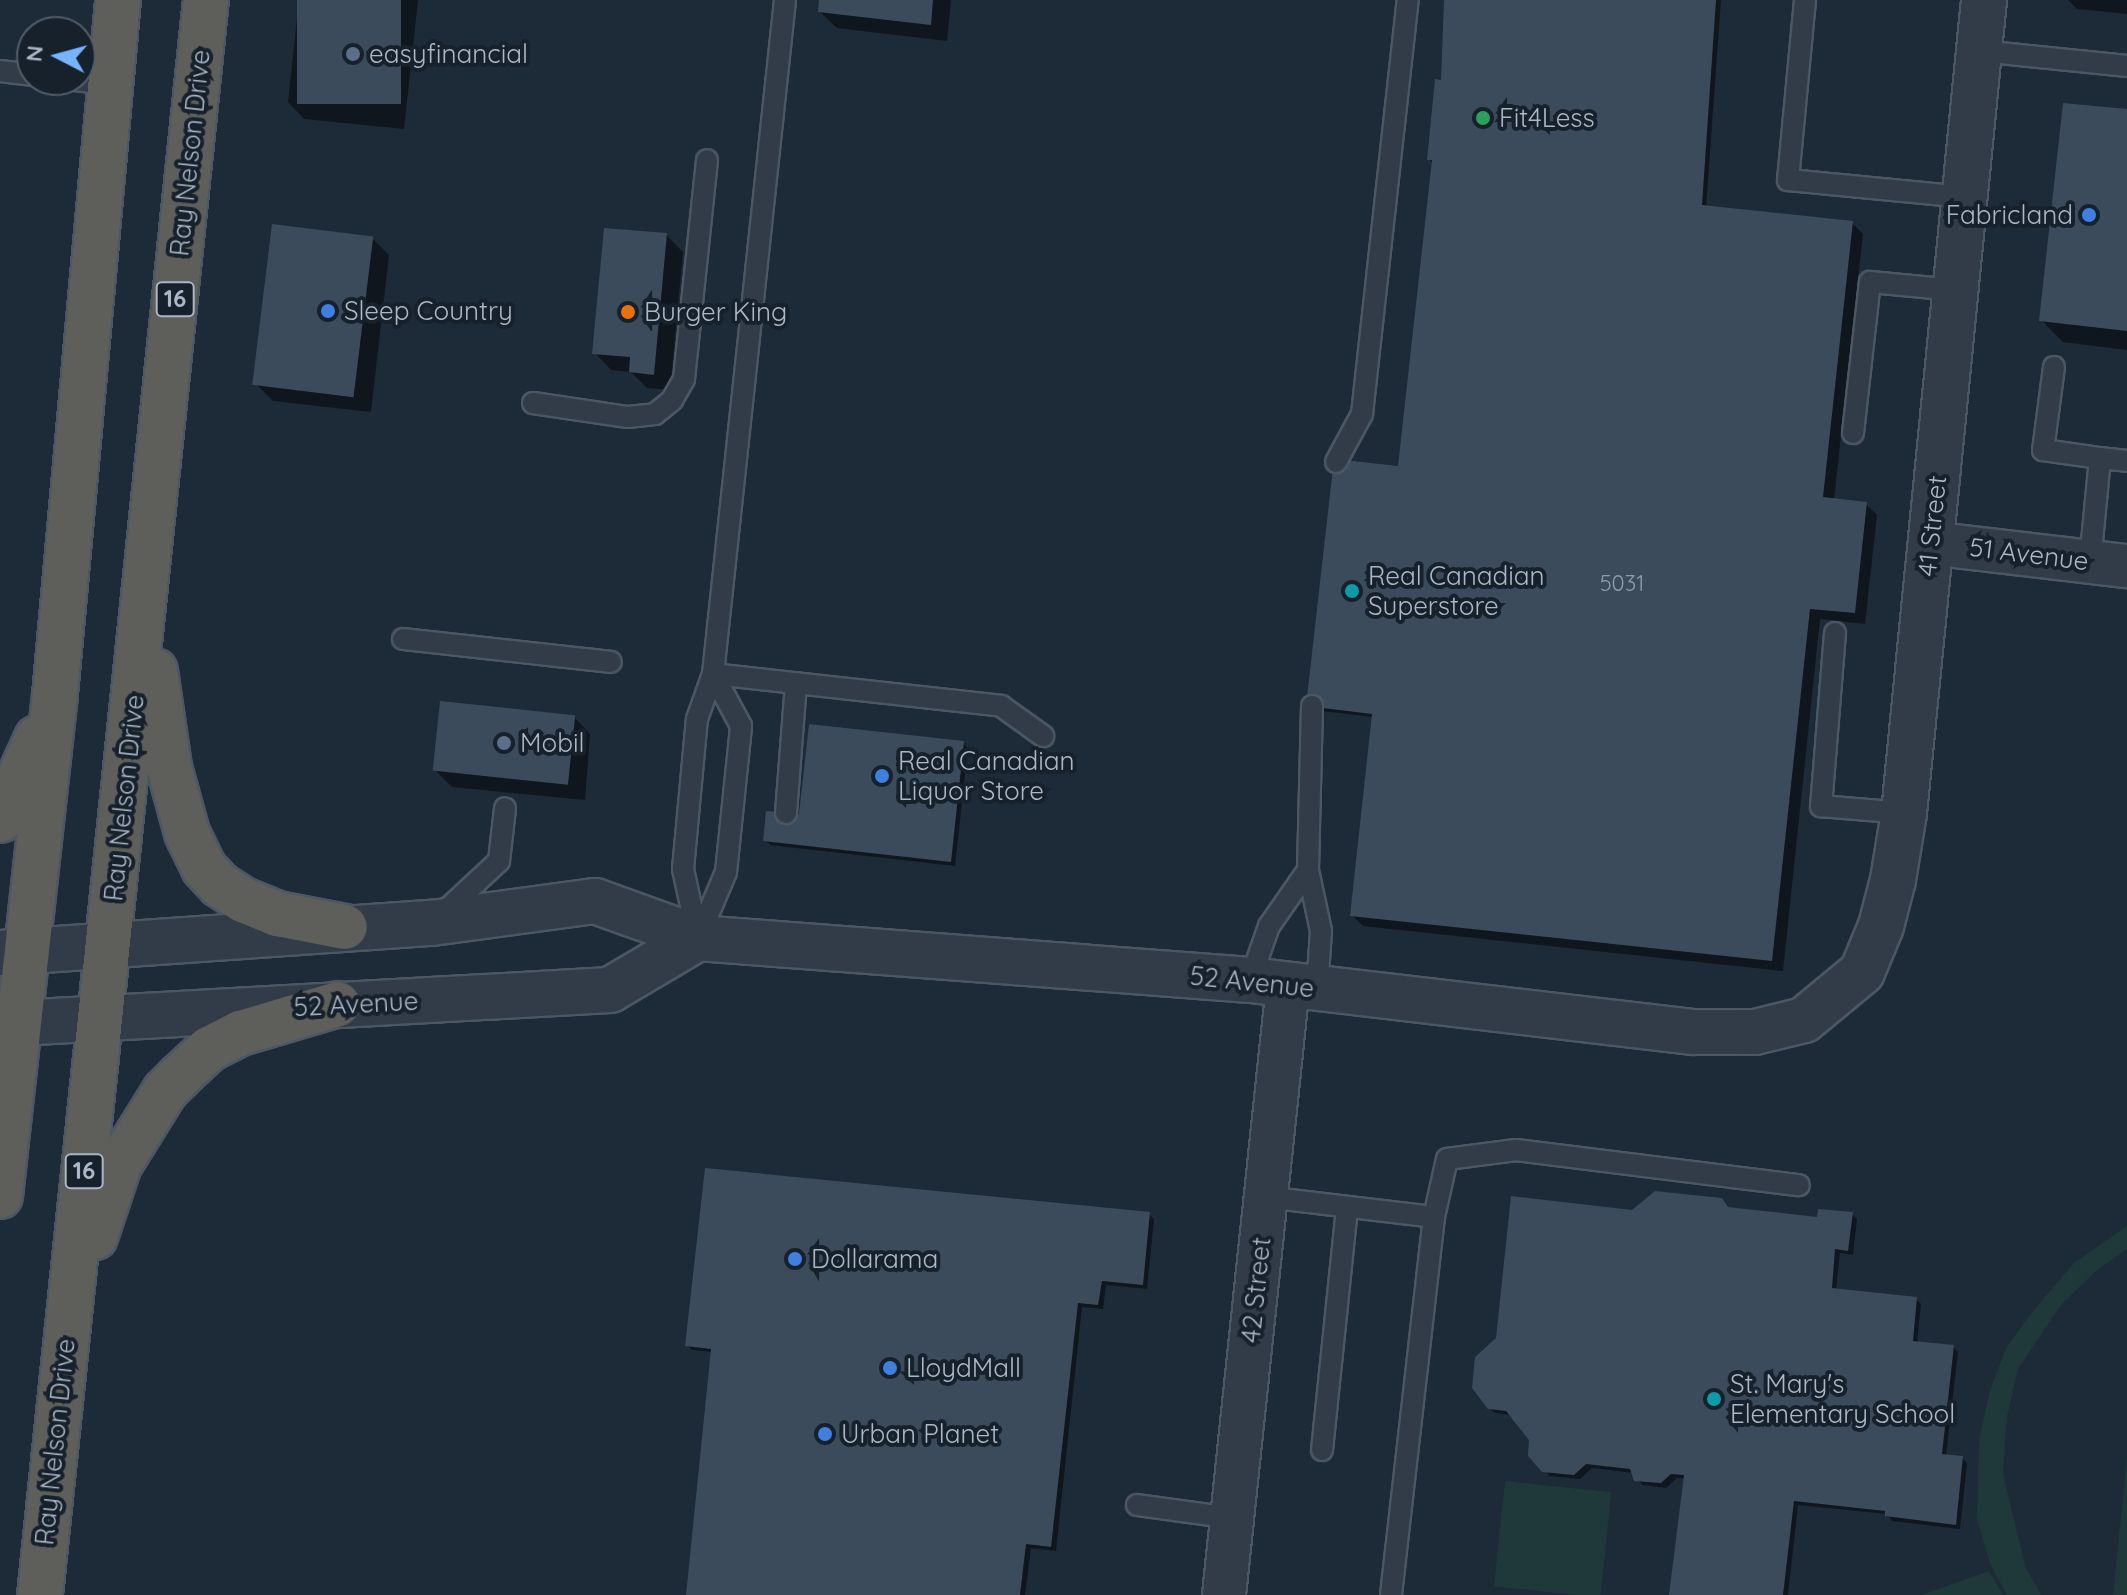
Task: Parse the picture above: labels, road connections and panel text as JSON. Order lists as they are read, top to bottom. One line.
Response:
{"streets":{"highway":["Ray Nelson Drive","16"],"street":["41 Street","51 Avenue","52 Avenue","42 Street"]},"crossings":[["Ray Nelson Drive","52 Avenue"],["41 Street","51 Avenue"],["41 Street","52 Avenue"],["52 Avenue","42 Street"]],"places":["easyfinancial","Fit4Less","Fabricland","Sleep Country","Burger King","Real Canadian Superstore","Mobil","Real Canadian Liquor Store","Dollarama","LloydMall","St. Mary's Elementary School","Urban Planet"],"house_numbers":["5031"],"north":"left"}
